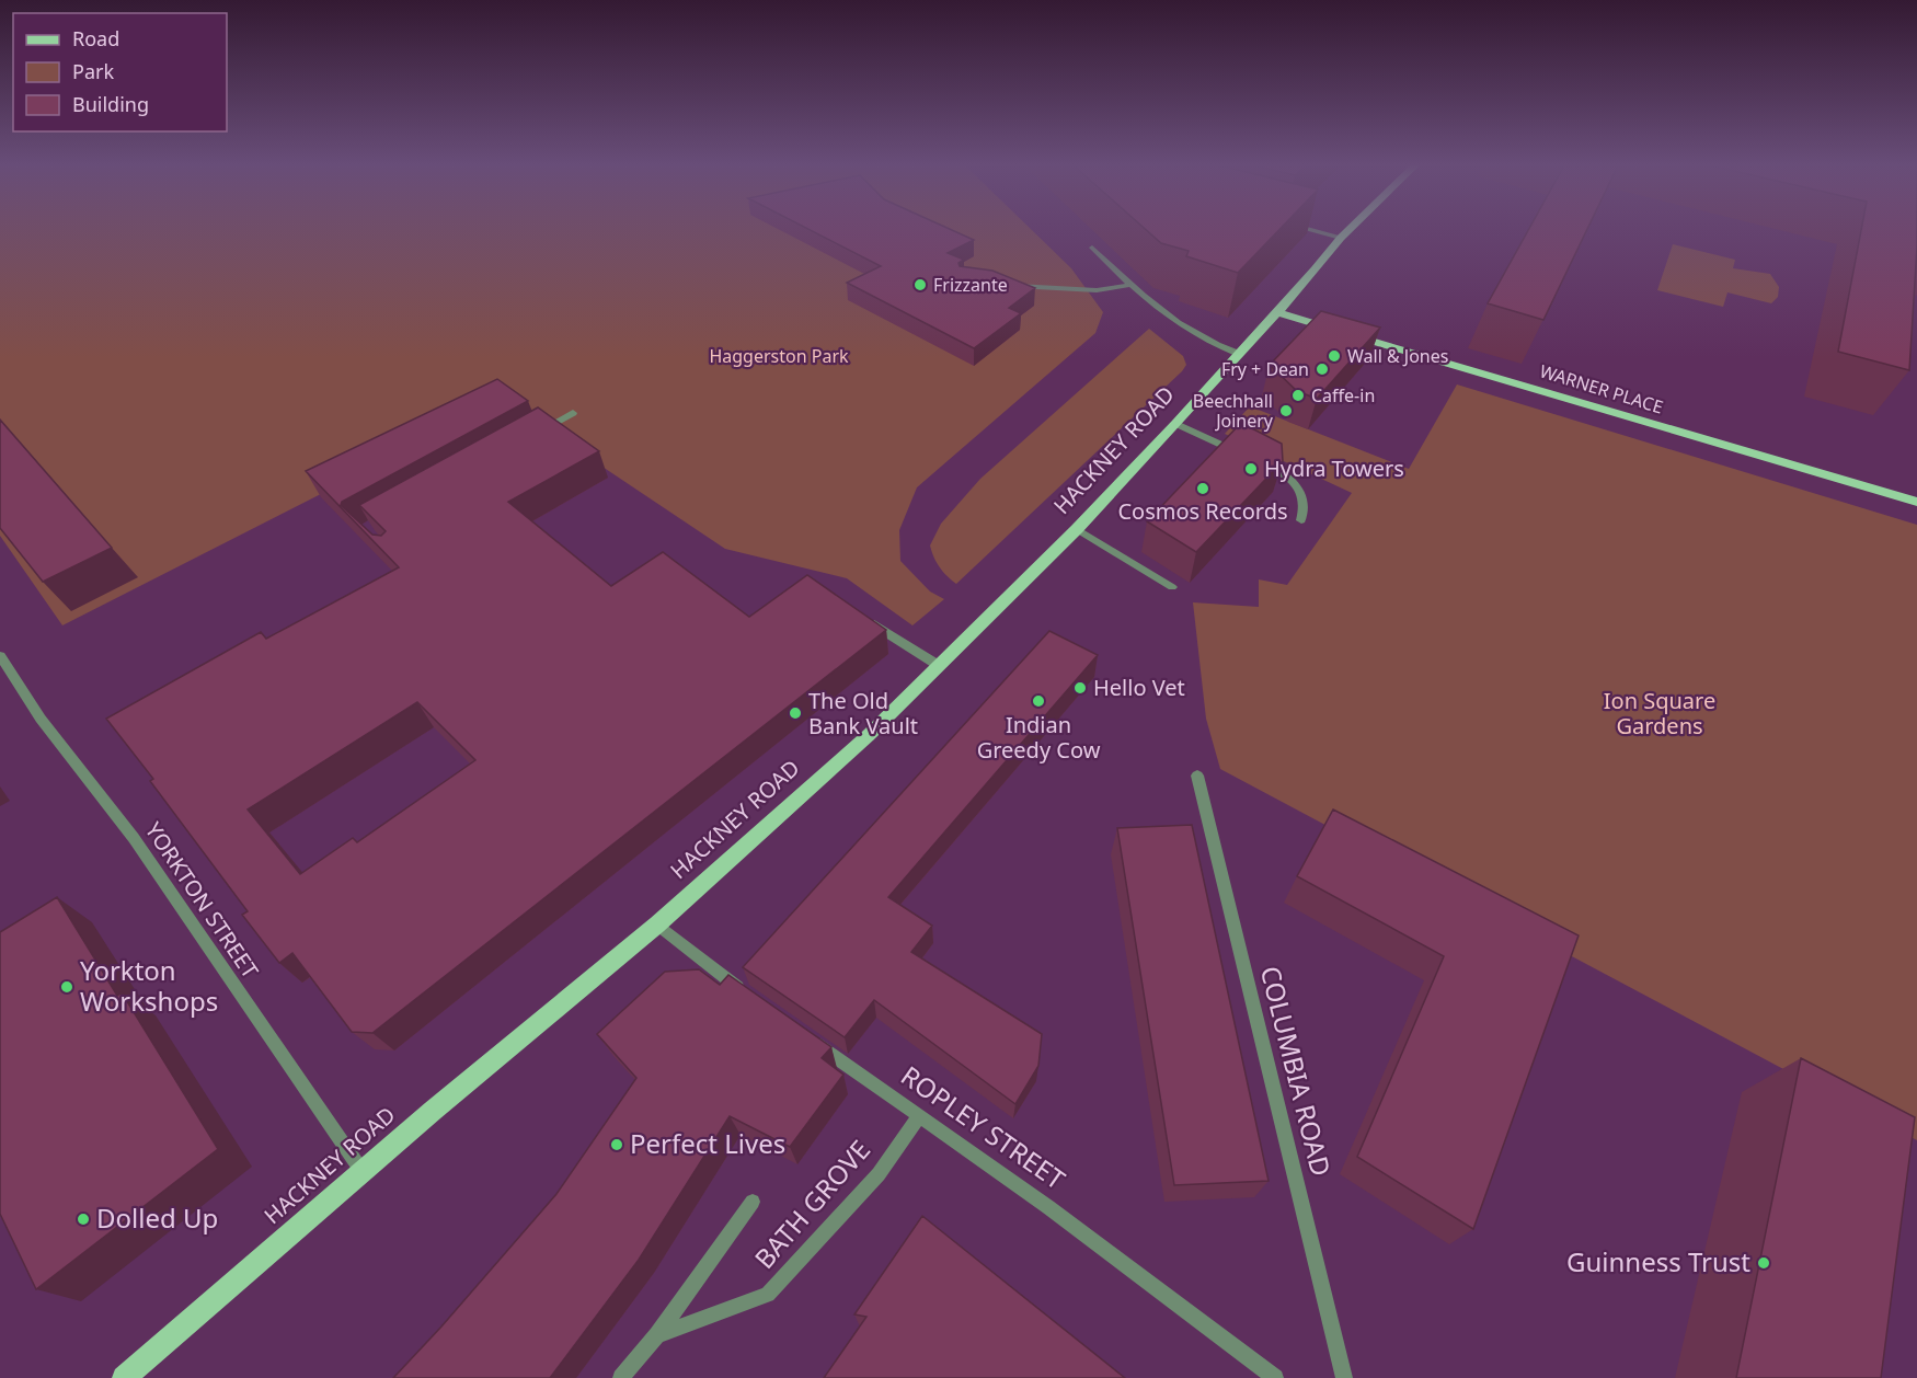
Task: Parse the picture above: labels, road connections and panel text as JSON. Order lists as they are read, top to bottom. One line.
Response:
{"streets":{"main road":["WARNER PLACE","HACKNEY ROAD"],"street":["YORKTON STREET","COLUMBIA ROAD","ROPLEY STREET","BATH GROVE"]},"crossings":[["WARNER PLACE","HACKNEY ROAD"],["HACKNEY ROAD","YORKTON STREET"],["ROPLEY STREET","BATH GROVE"]],"parks":["Haggerston Park","Ion Square Gardens"],"places":["Frizzante","Wall & Jones","Fry + Dean","Caffe-in","Beechhall Joinery","Hydra Towers","Cosmos Records","Hello Vet","Indian Greedy Cow","The Old Bank Vault","Yorkton Workshops","Perfect Lives","Dolled Up","Guinness Trust"],"legend":["Road","Park","Building"]}
